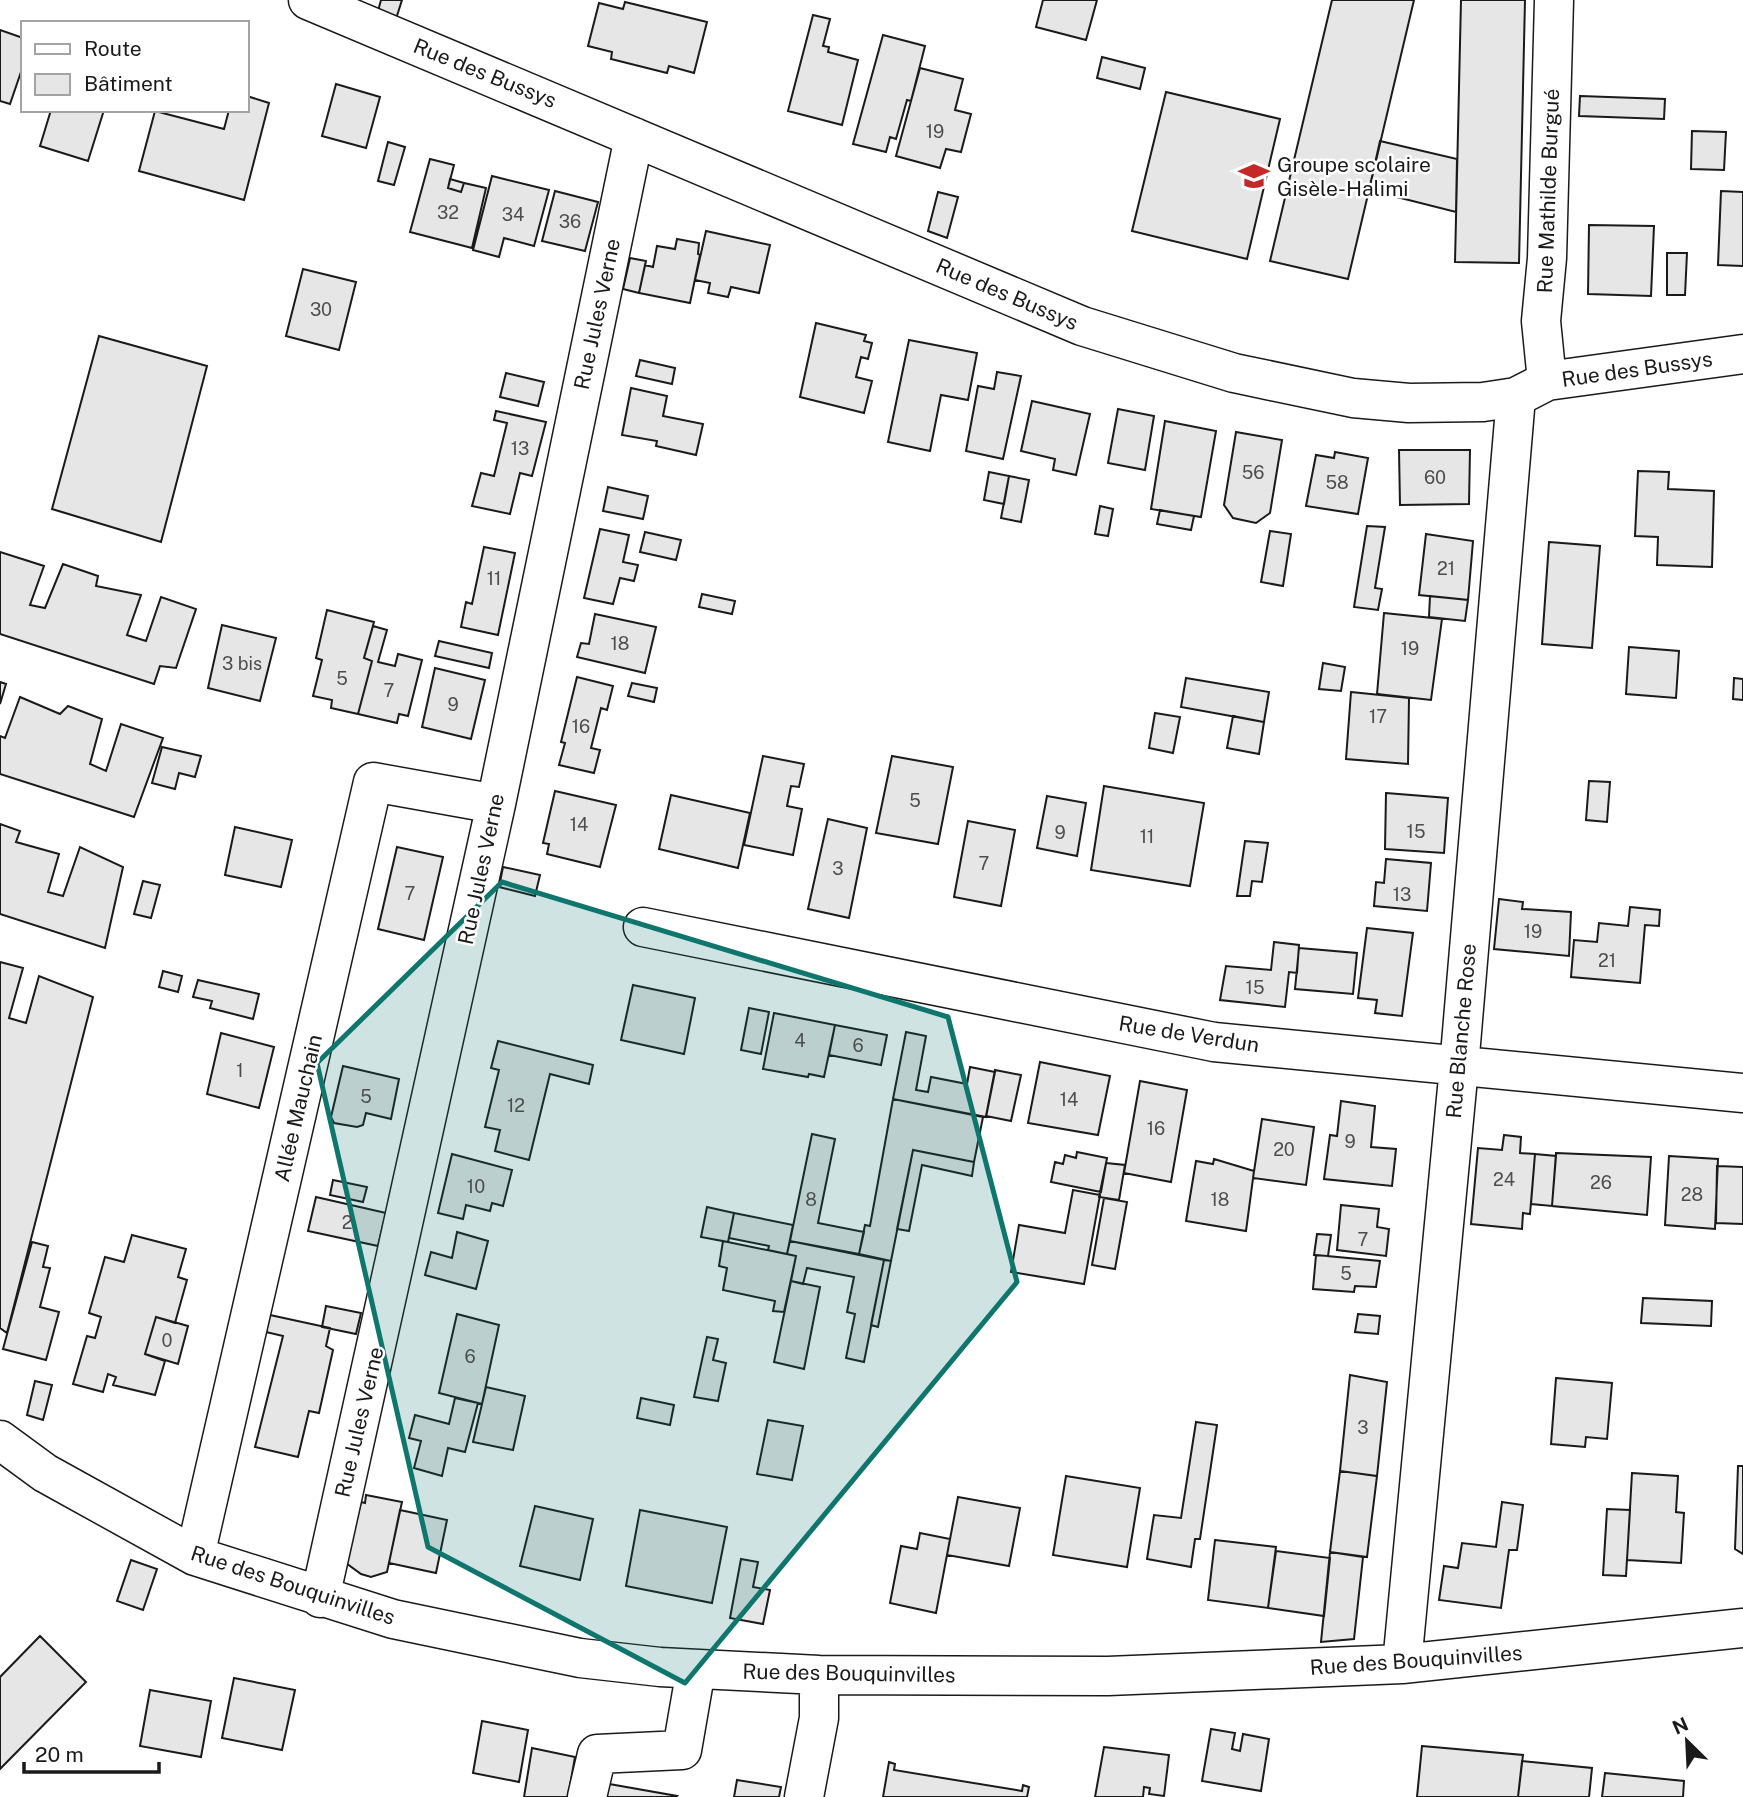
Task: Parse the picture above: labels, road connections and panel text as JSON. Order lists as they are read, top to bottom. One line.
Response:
{"streets":{"street":["Rue des Bussys","Rue Mathilde Burgué","Rue Jules Verne","Rue Blanche Rose","Rue de Verdun","Allée Mauchain","Rue des Bouquinvilles"]},"crossings":[["Rue des Bussys","Rue Mathilde Burgué"],["Rue des Bussys","Rue Jules Verne"],["Rue des Bussys","Rue Blanche Rose"],["Rue Mathilde Burgué","Rue Blanche Rose"],["Rue Jules Verne","Allée Mauchain"],["Rue Jules Verne","Rue des Bouquinvilles"],["Rue Blanche Rose","Rue de Verdun"],["Rue Blanche Rose","Rue des Bouquinvilles"],["Allée Mauchain","Rue des Bouquinvilles"]],"places":{"school or university":["Groupe scolaire Gisèle-Halimi"]},"house_numbers":["19","32","34","36","30","13","56","60","58","21","11","18","19","3 bis","5","7","9","17","16","5","14","15","9","11","7","3","7","13","19","21","15","4","6","1","5","14","12","16","9","20","24","26","10","28","8","18","2","7","5","0","6","3"],"legend":["Route","Bâtiment"],"scale_bar":"20 m","north":"top left"}
